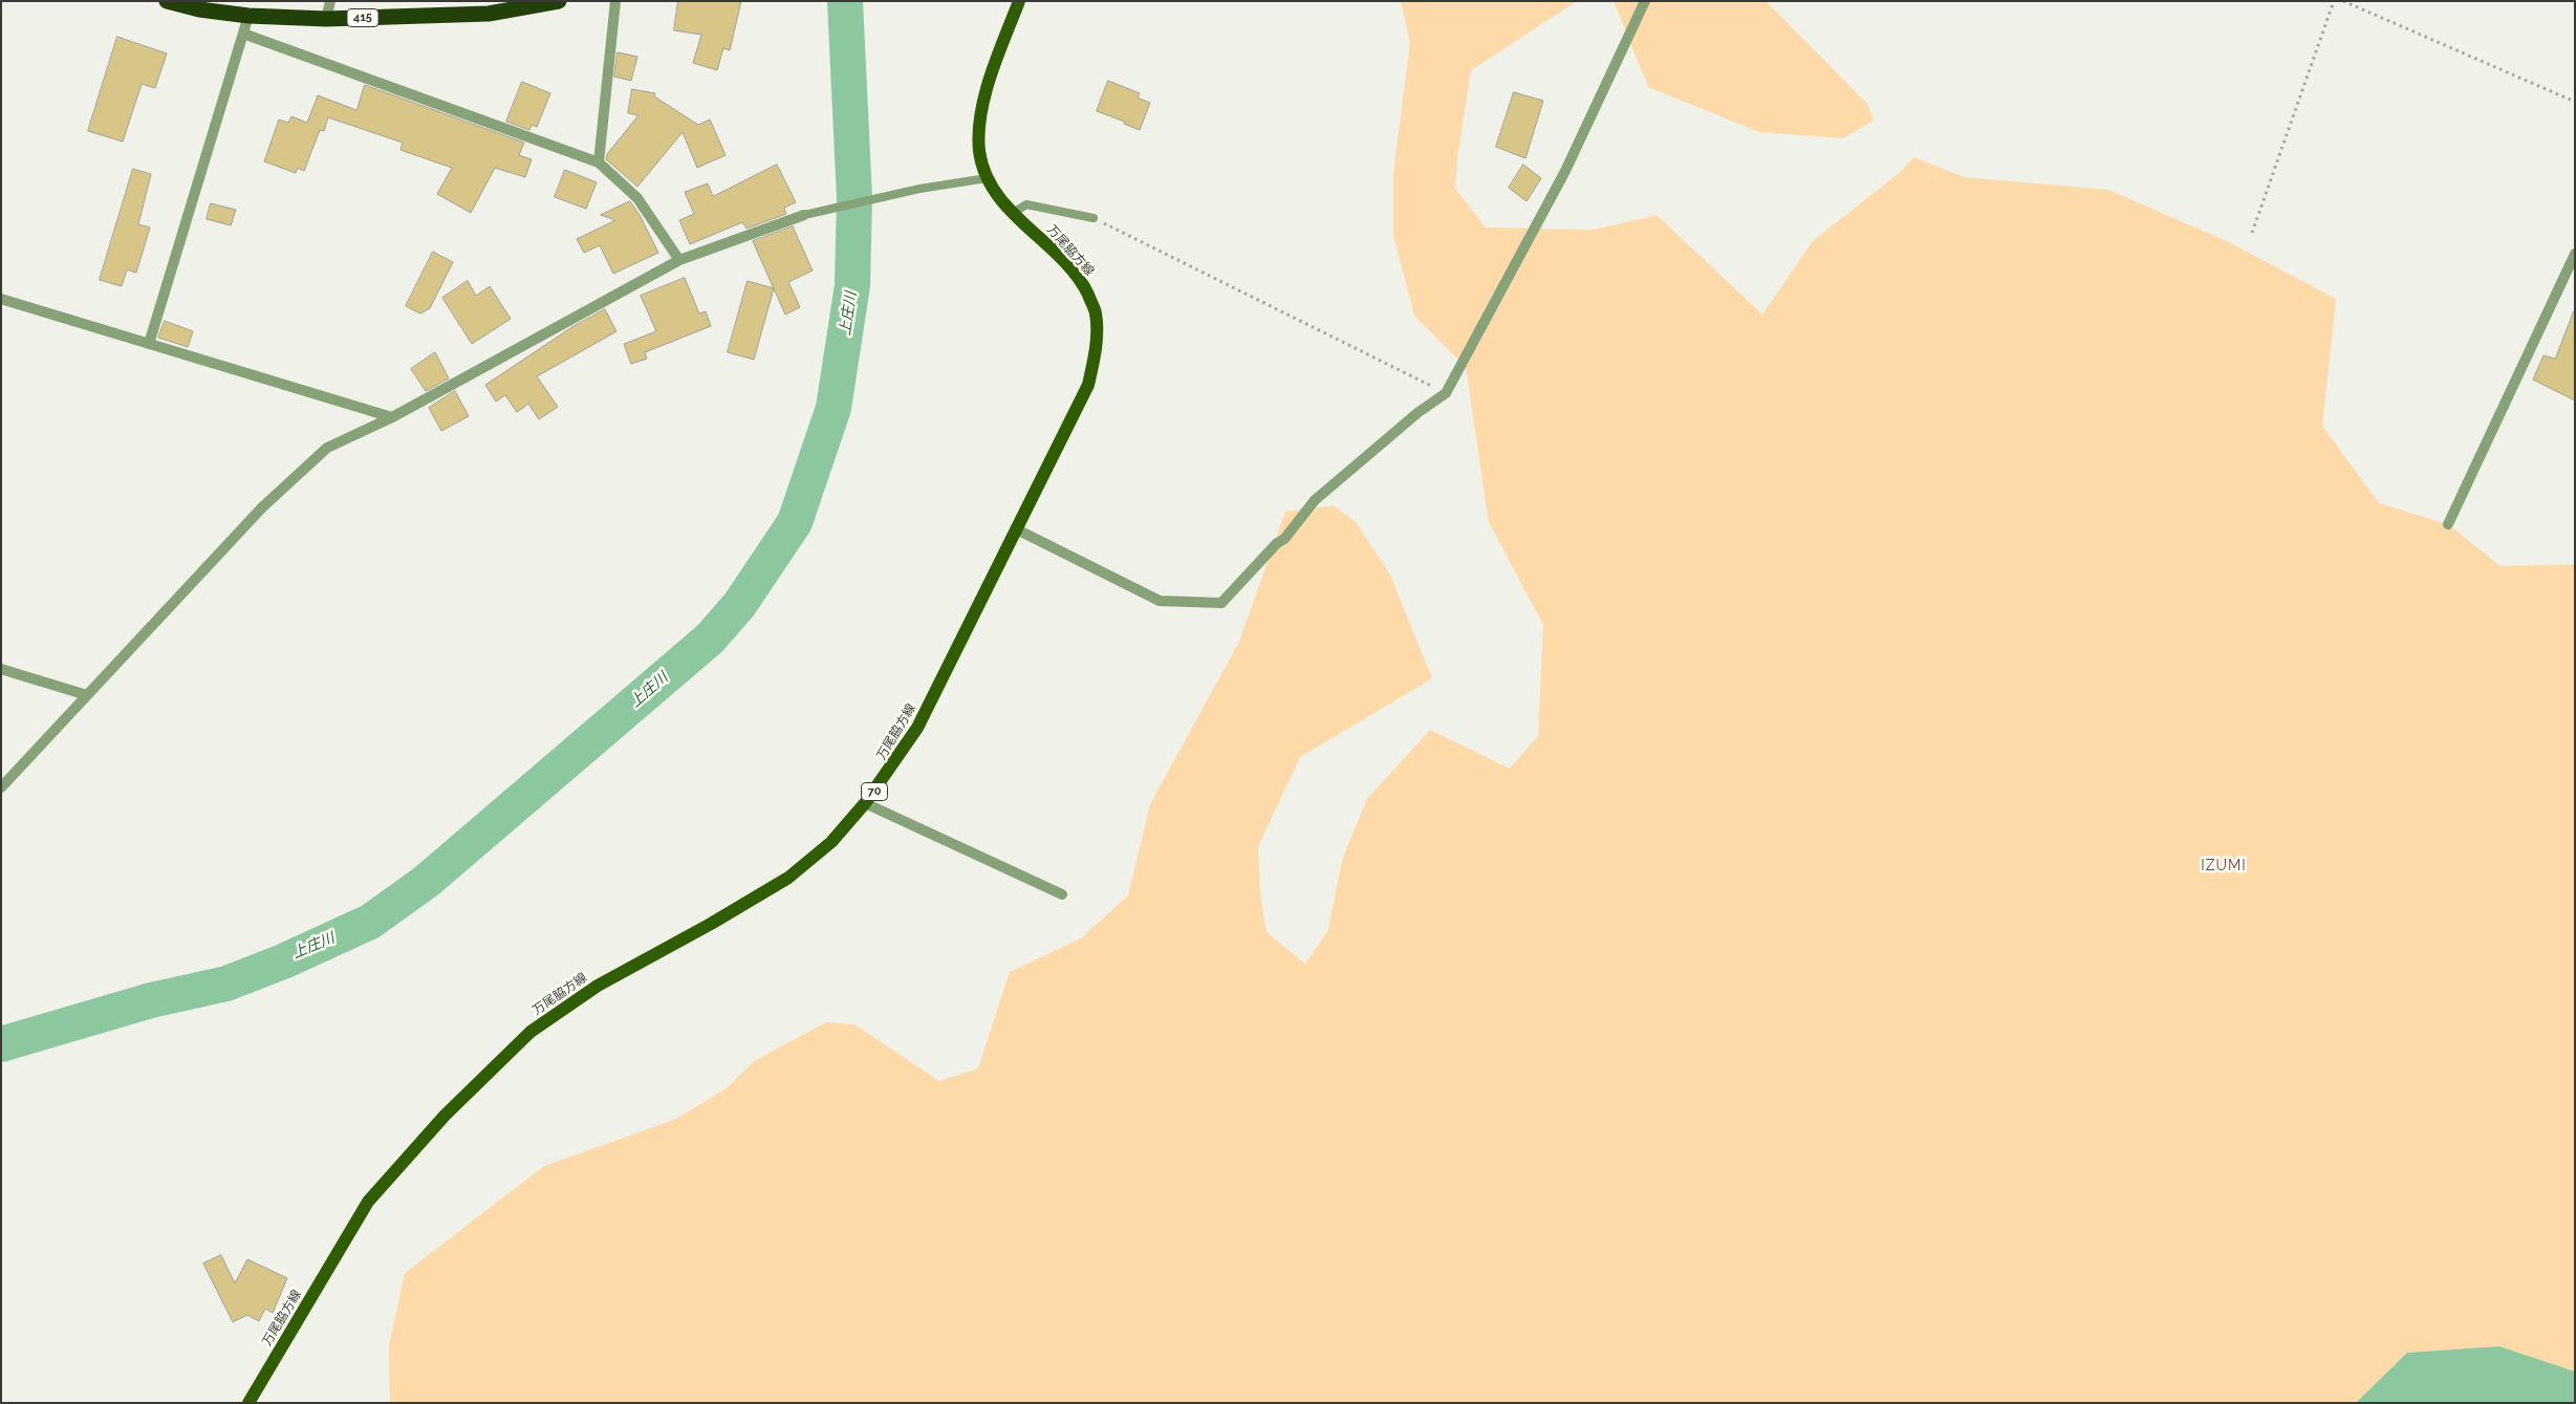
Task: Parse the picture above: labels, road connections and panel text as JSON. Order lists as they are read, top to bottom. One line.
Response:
{"streets":{"highway":["415"],"main road":["万尾脇方線","70"]},"districts":["IZUMI"],"water":["上庄川"]}
